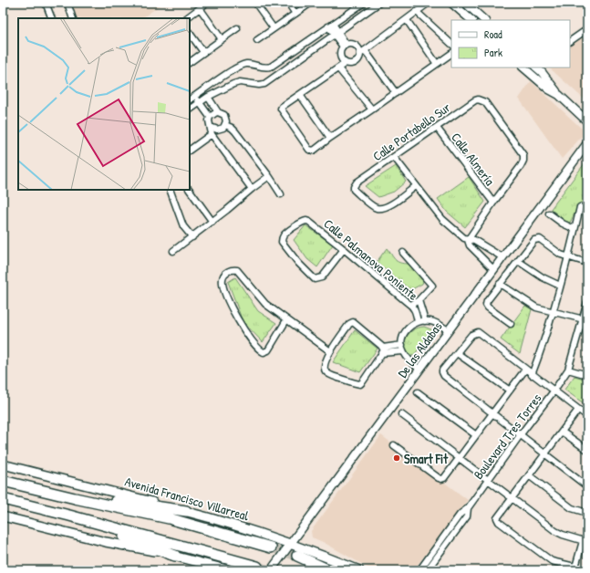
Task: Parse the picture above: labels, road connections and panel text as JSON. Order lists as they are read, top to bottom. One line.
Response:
{"streets":{"highway":["Avenida Francisco Villarreal"],"street":["Calle Portabello Sur","Calle Almería","Calle Palmanova Poniente","De las Aldabas","Boulevard Tres Torres"]},"crossings":[["Calle Portabello Sur","Calle Almería"],["De las Aldabas","Avenida Francisco Villarreal"]],"places":["Smart Fit"],"legend":["Road","Park"]}
